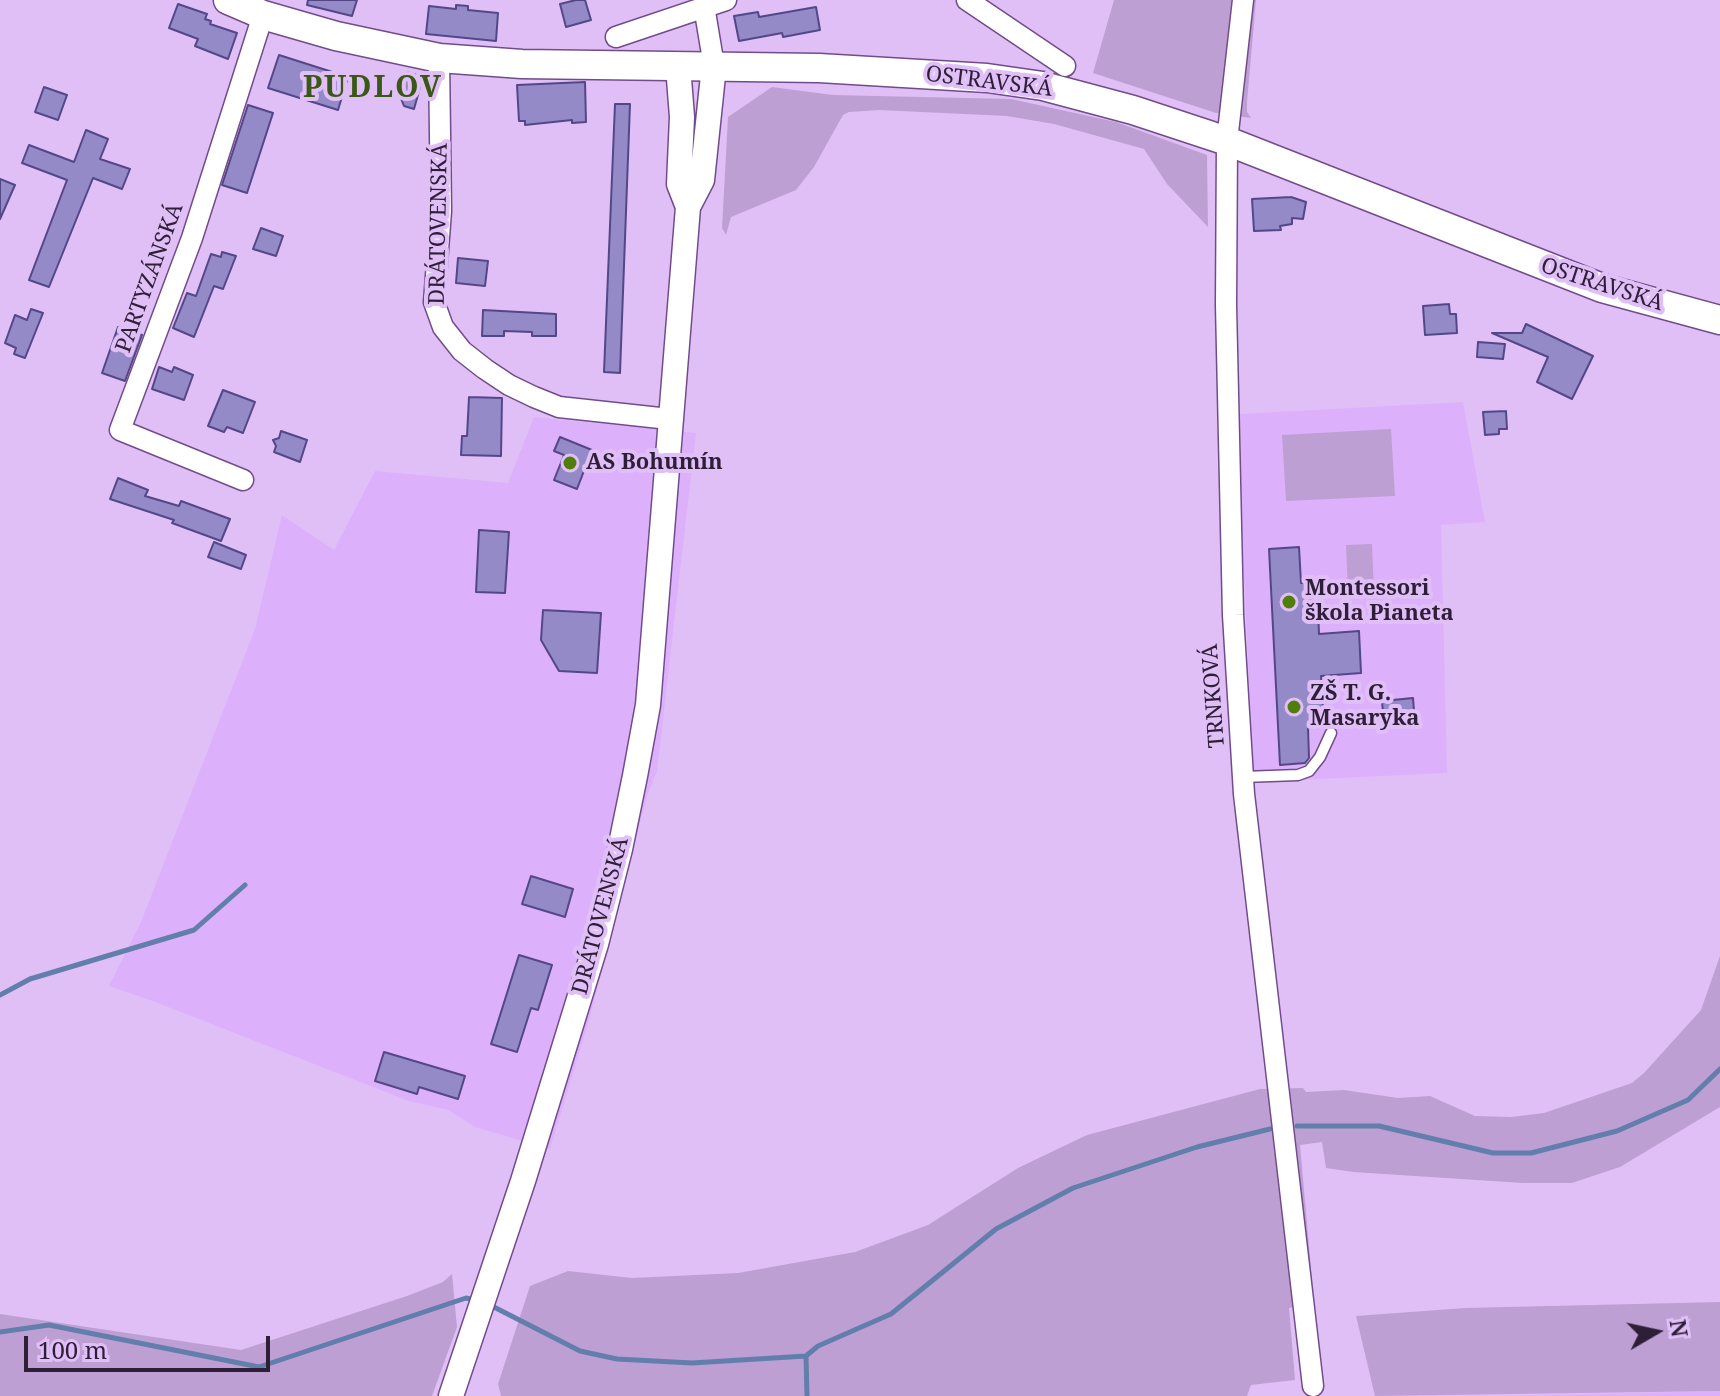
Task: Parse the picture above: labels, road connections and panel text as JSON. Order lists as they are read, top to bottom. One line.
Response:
{"streets":{"main road":["OSTRAVSKÁ"],"street":["DRÁTOVENSKÁ","PARTYZÁNSKÁ","TRNKOVÁ"]},"crossings":[["OSTRAVSKÁ","DRÁTOVENSKÁ"],["OSTRAVSKÁ","PARTYZÁNSKÁ"],["OSTRAVSKÁ","TRNKOVÁ"]],"districts":["PUDLOV"],"places":["AS Bohumín","Montessori škola Pianeta","ZŠ T. G. Masaryka"],"scale_bar":"100 m","north":"right"}
